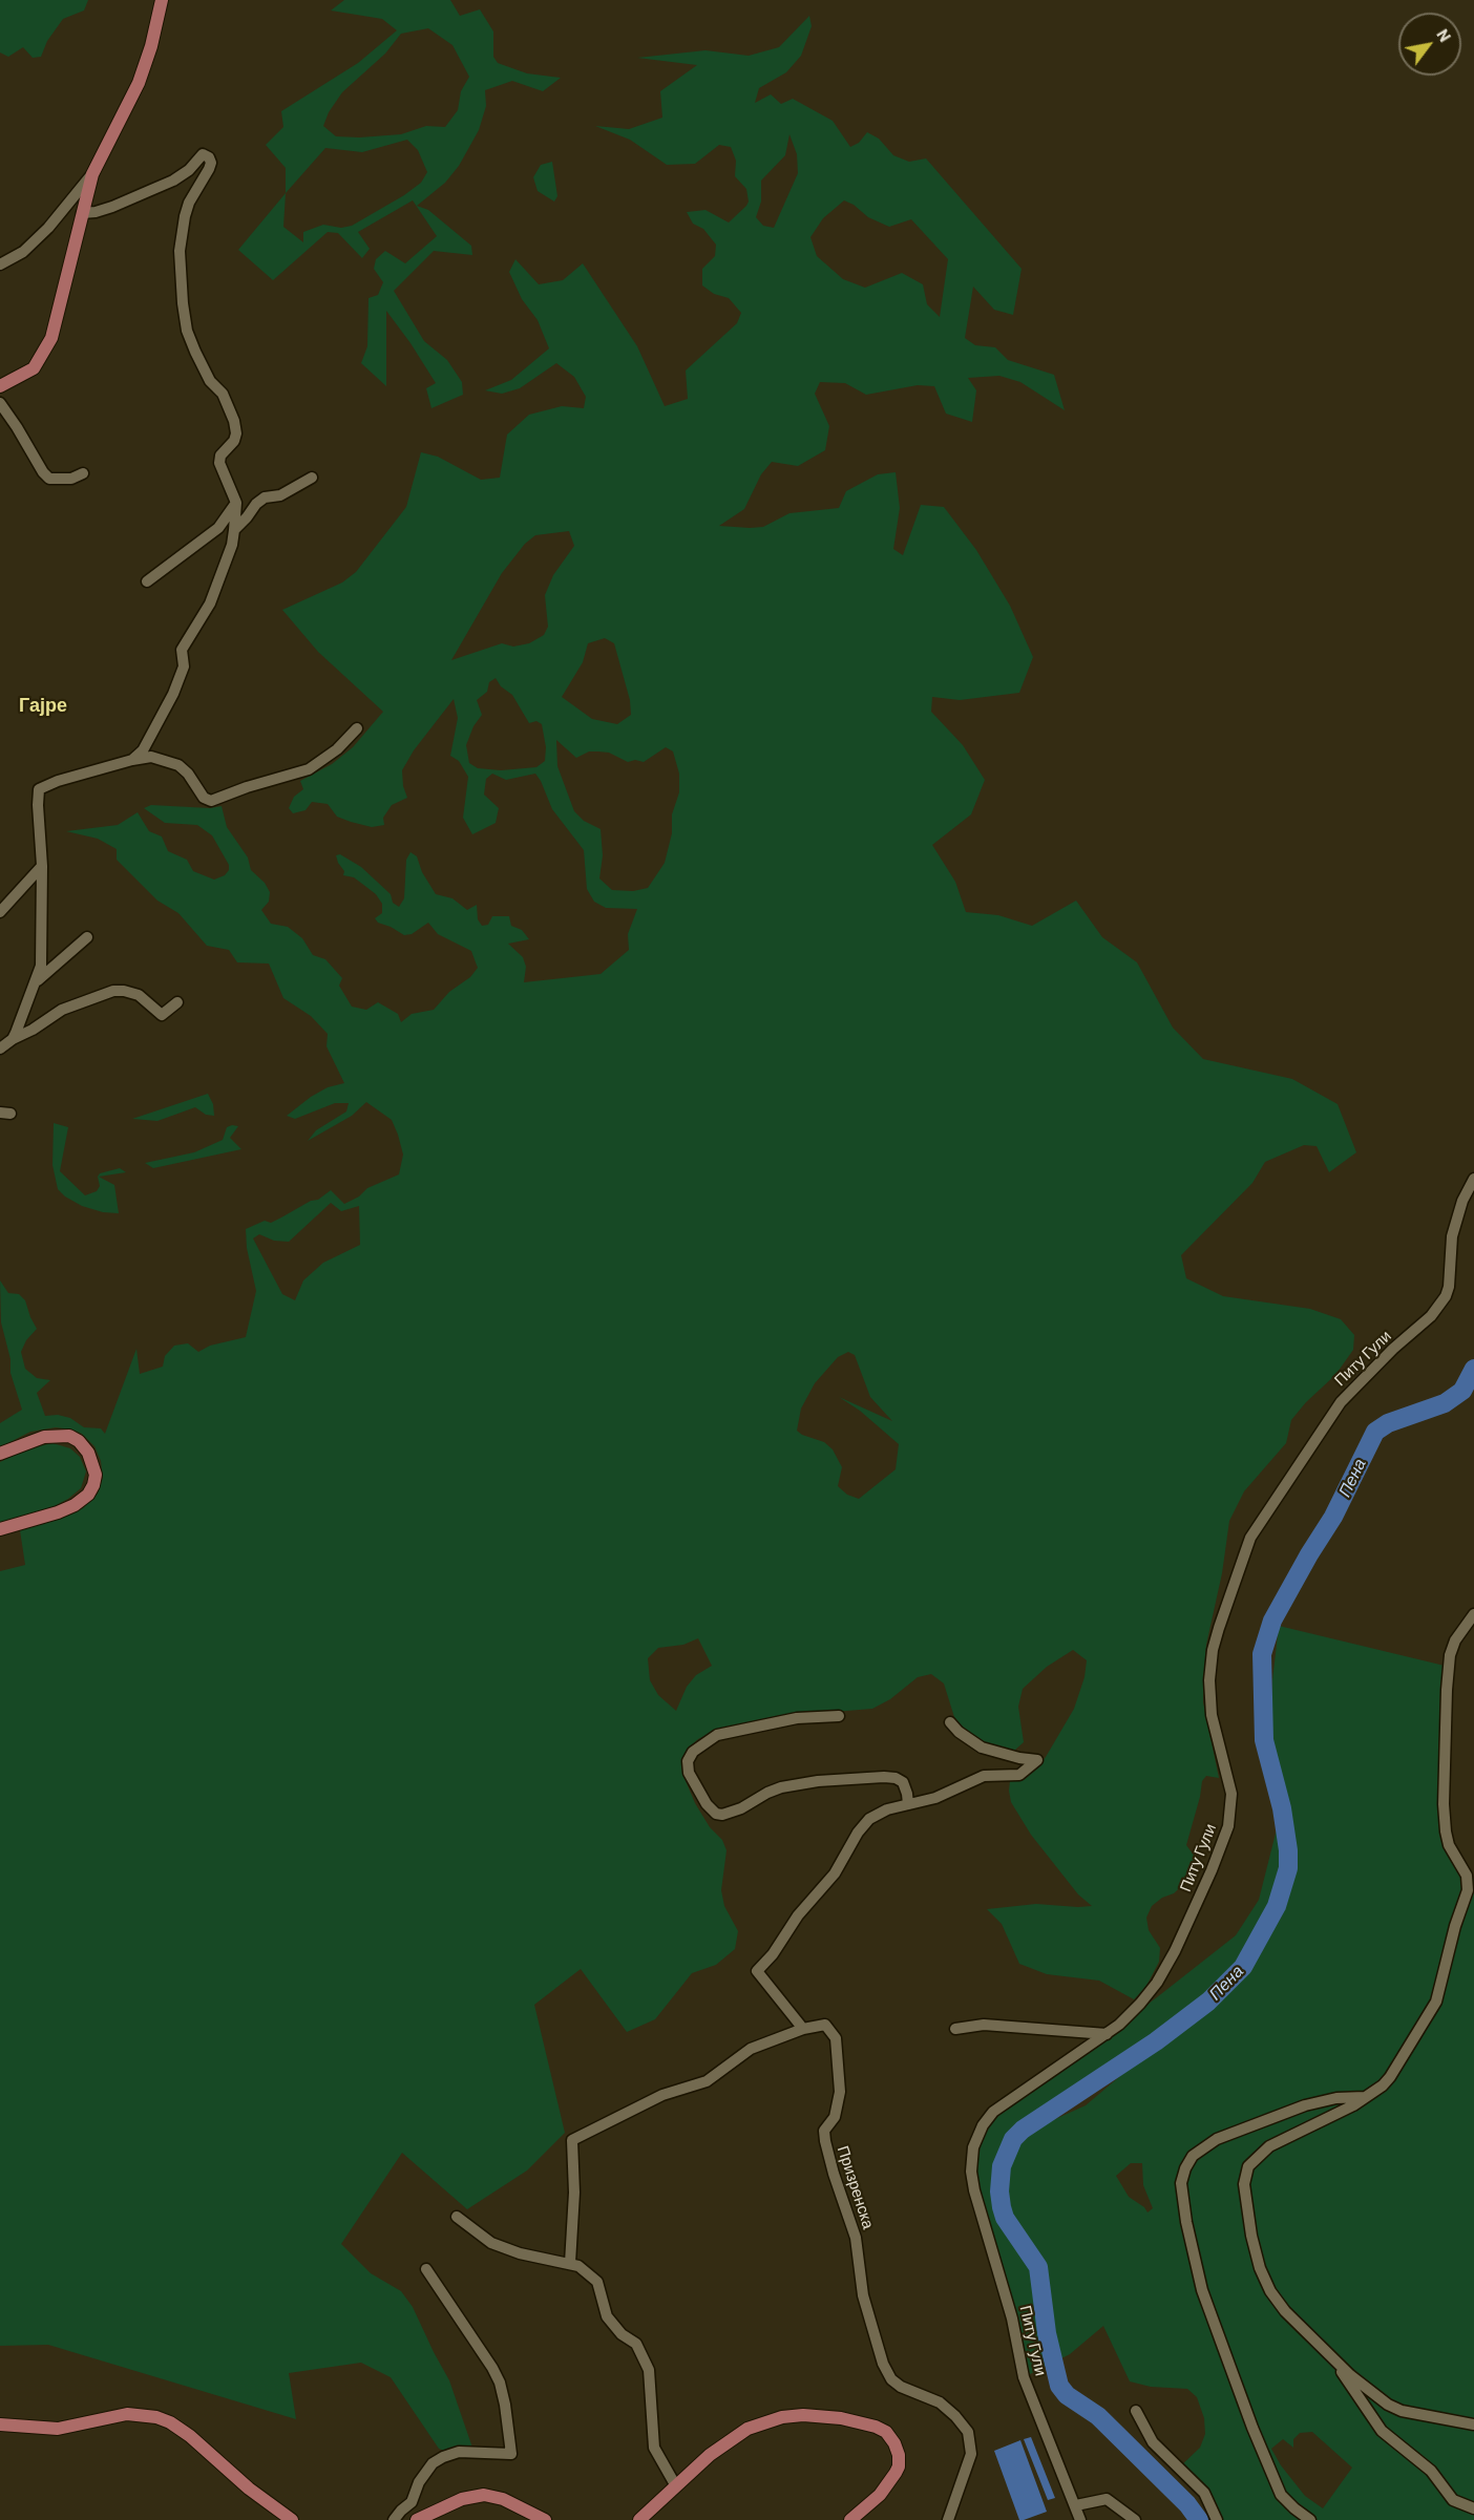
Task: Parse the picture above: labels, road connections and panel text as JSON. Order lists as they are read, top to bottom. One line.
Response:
{"streets":{"street":["Питу Гули","Призренска"]},"districts":["Гајре"],"water":["Пена"],"north":"top right"}
